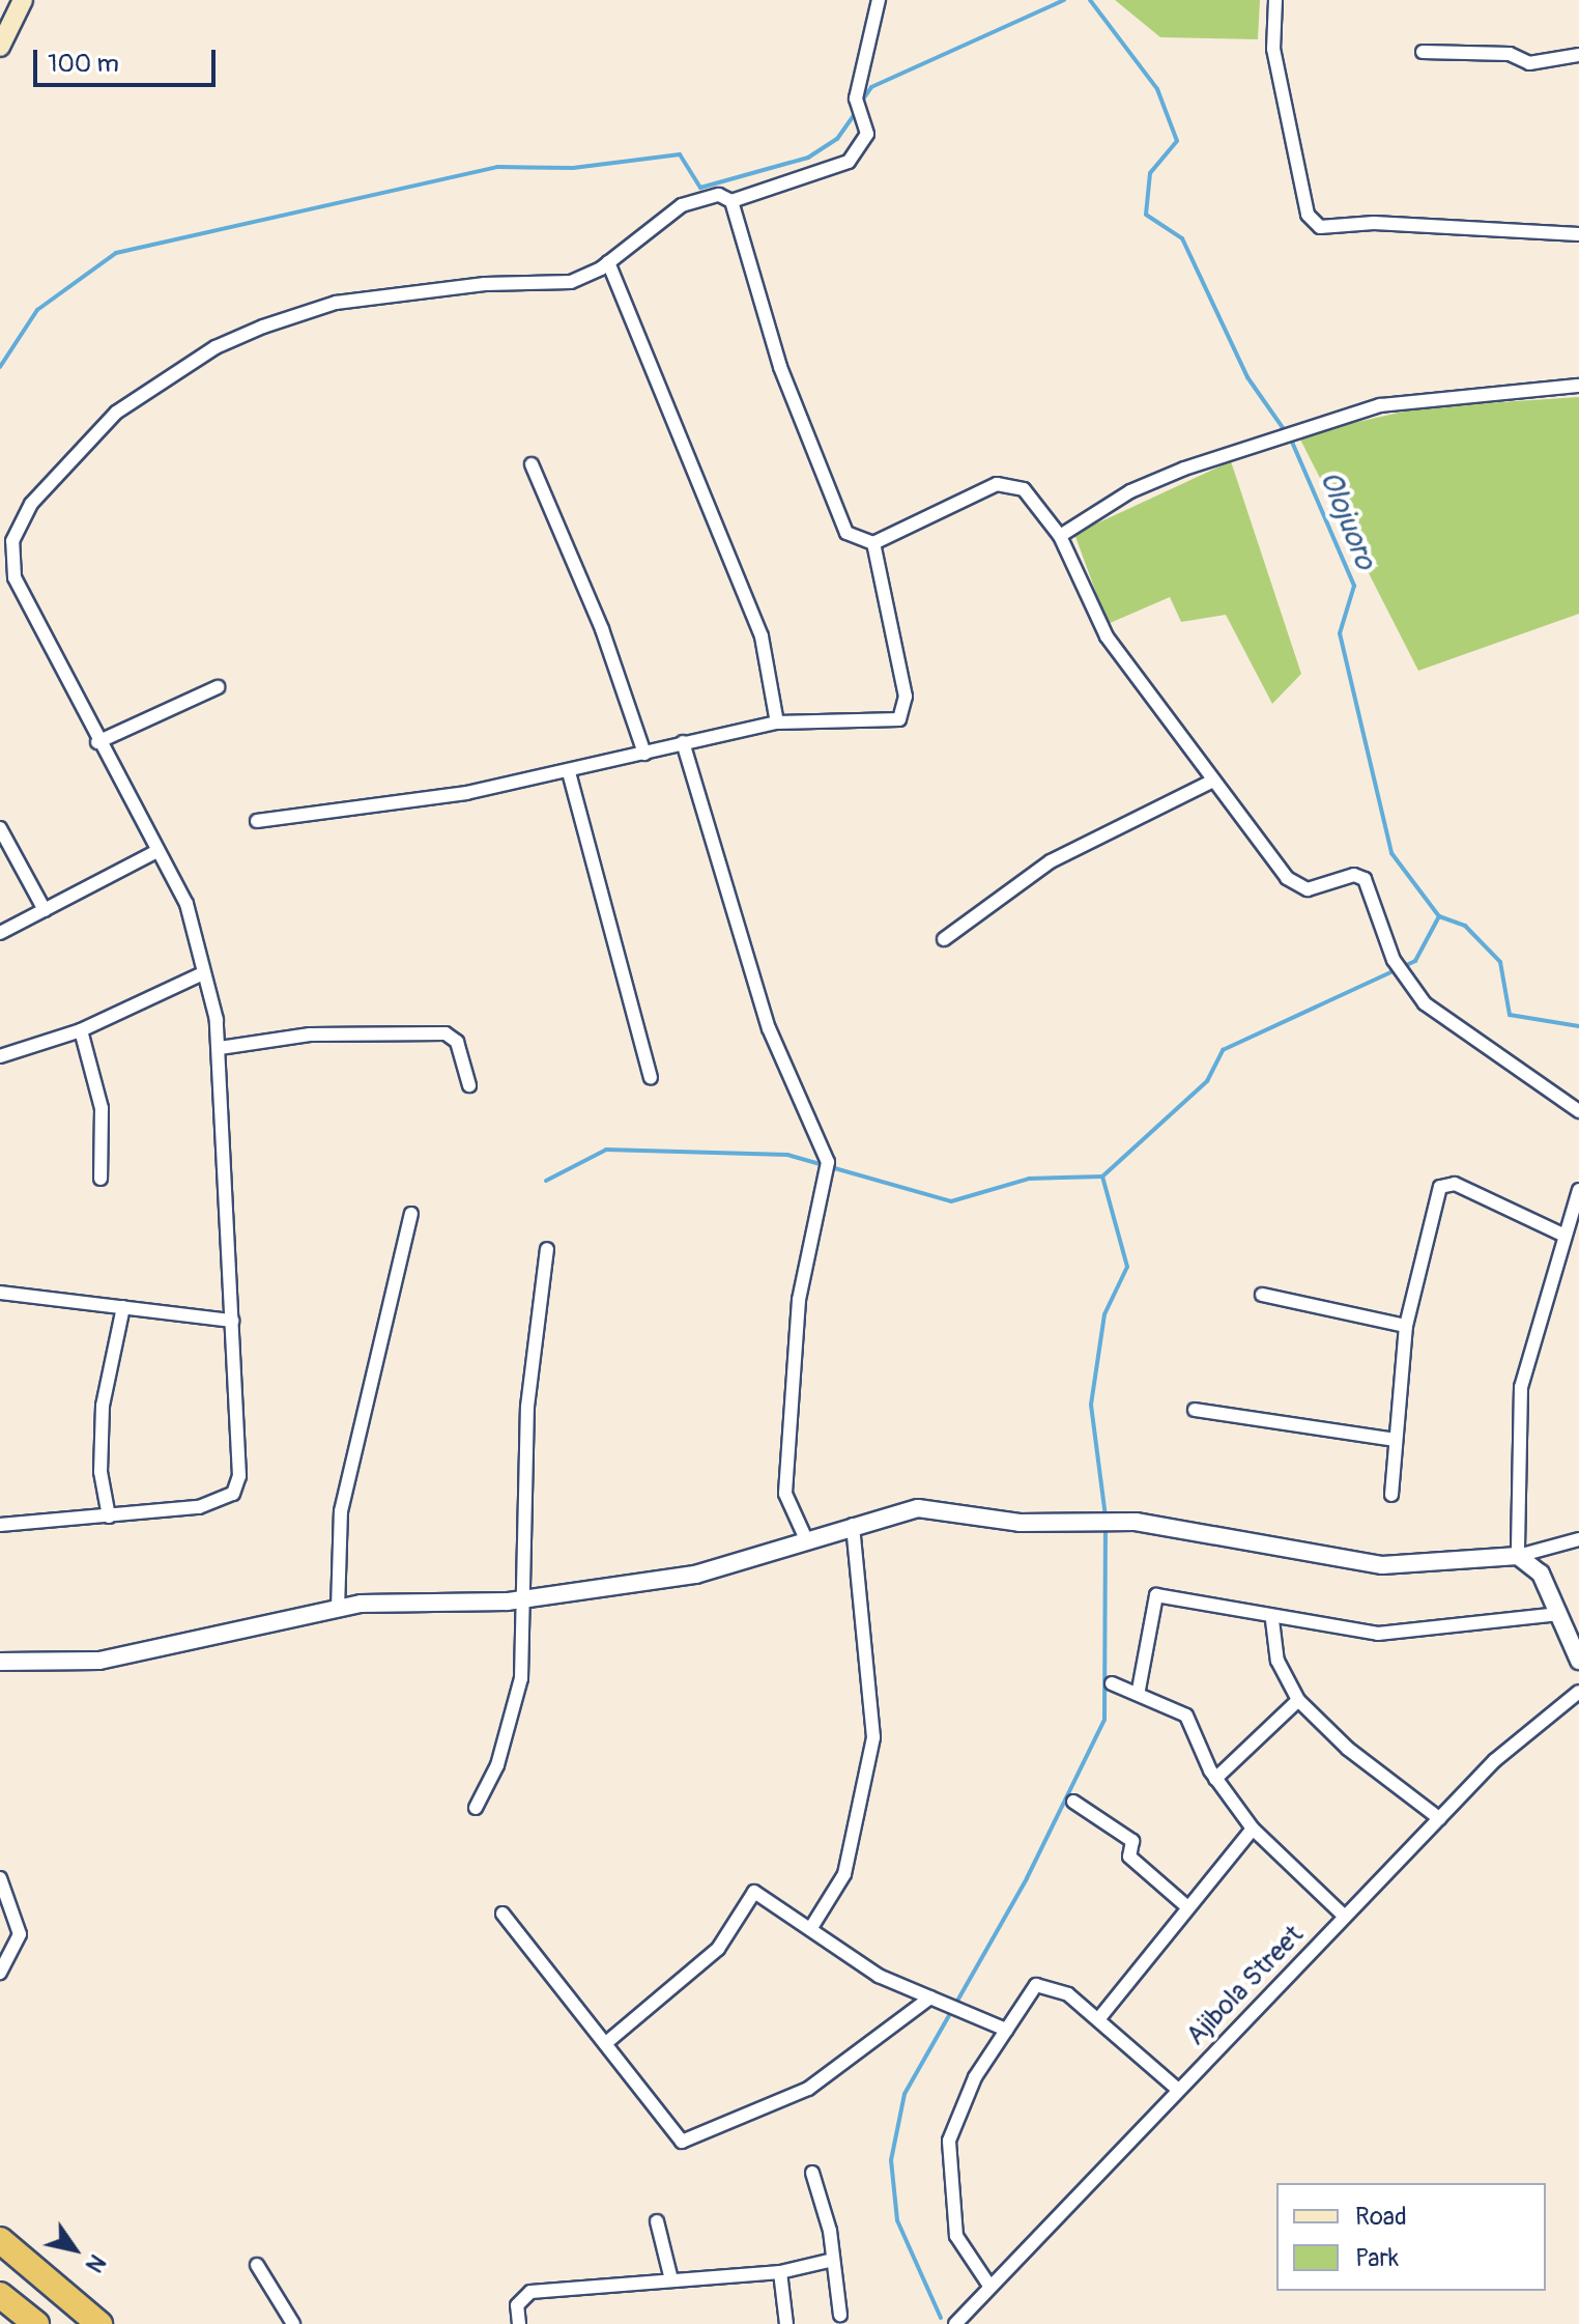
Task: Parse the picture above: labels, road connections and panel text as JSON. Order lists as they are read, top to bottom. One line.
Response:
{"streets":{"street":["Ajibola Street"]},"water":["Olojuoro"],"legend":["Road","Park"],"scale_bar":"100 m","north":"bottom right"}
